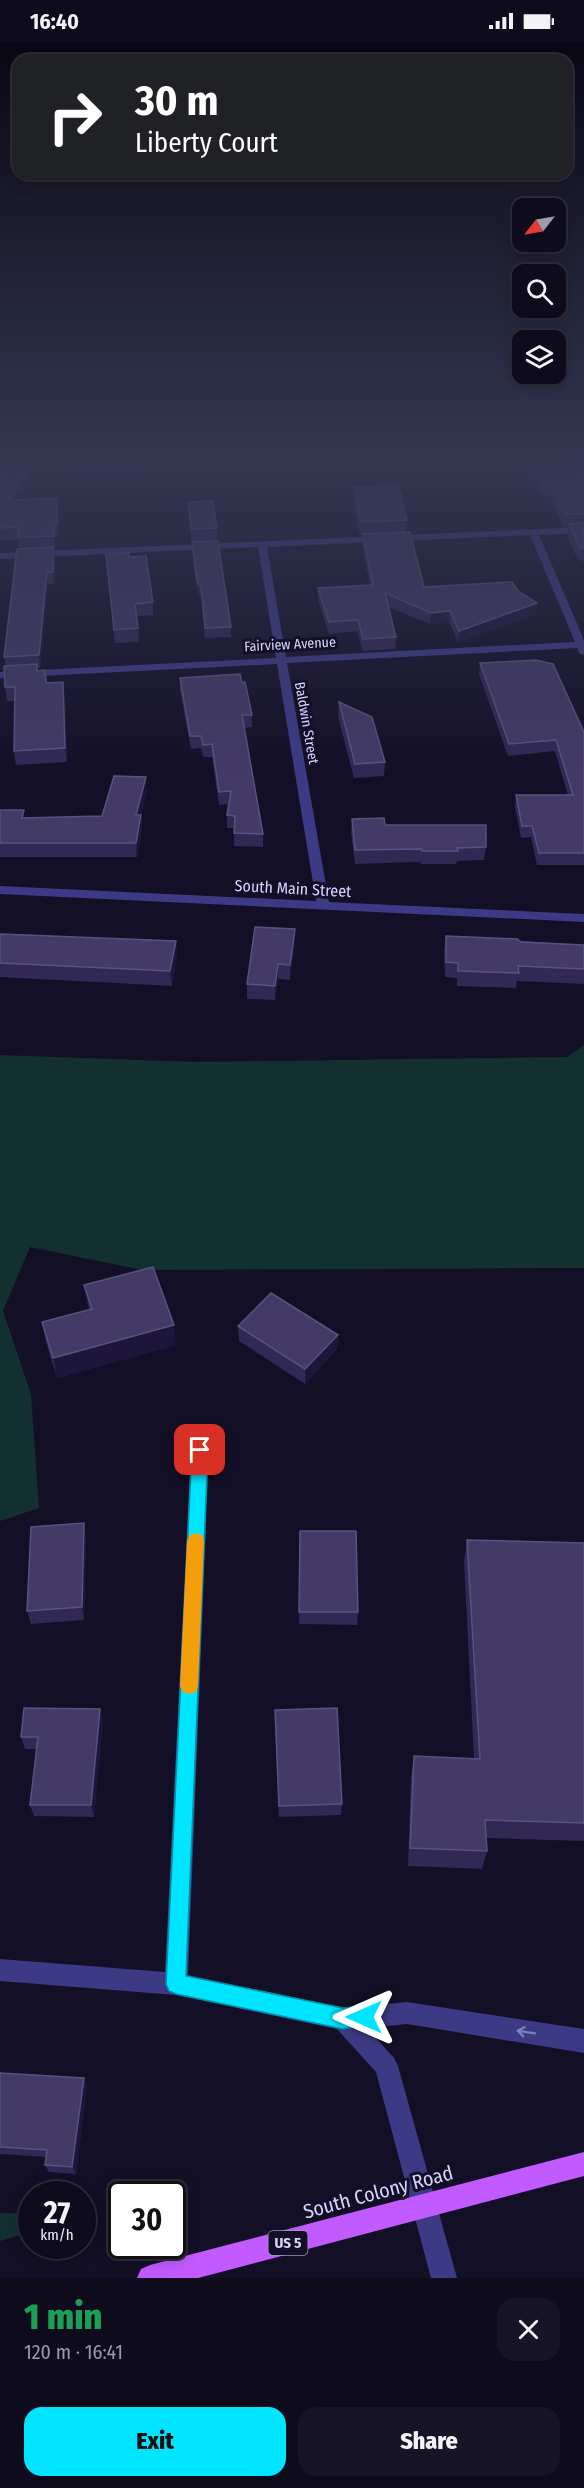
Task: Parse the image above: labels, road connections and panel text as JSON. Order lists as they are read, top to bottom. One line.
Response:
{"streets":{"main road":["South Colony Road","US 5"],"street":["Fairview Avenue","Baldwin Street","South Main Street"]},"crossings":[["Fairview Avenue","Baldwin Street"],["Baldwin Street","South Main Street"]],"north":"bottom left","page":{"status":"16:40","turn":["30 m","Liberty Court"],"speed":"27 km/h","limit":"30","heading":["1 min","120 m · 16:41"],"buttons":["Exit","Share"]}}
